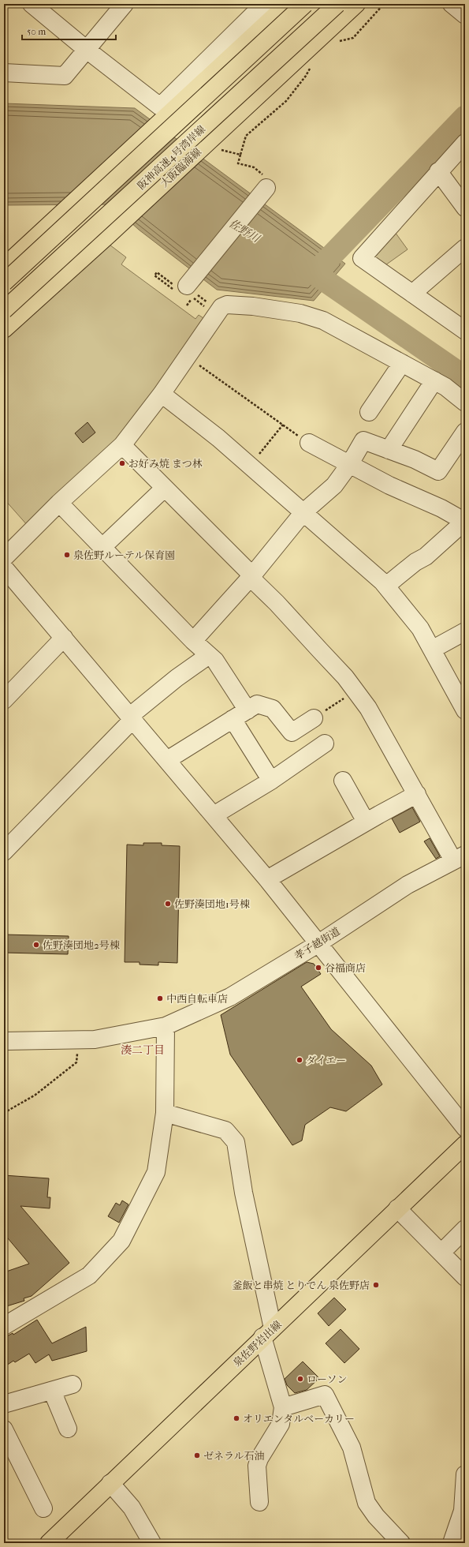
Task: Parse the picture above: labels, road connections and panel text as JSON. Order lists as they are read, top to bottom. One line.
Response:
{"streets":{"main road":["阪神高速4号湾岸線","大阪臨海線","泉佐野岩出線"],"street":["孝子越街道"]},"districts":["湊二丁目"],"water":["佐野川"],"places":["お好み焼 まつ林","泉佐野ルーテル保育園","佐野湊団地1号棟","佐野湊団地2号棟","谷福商店","中西自転車店","ダイエー","釜飯と串焼 とりでん 泉佐野店","ローソン","オリエンタルベーカリー","ゼネラル石油"],"scale_bar":"50 m"}
